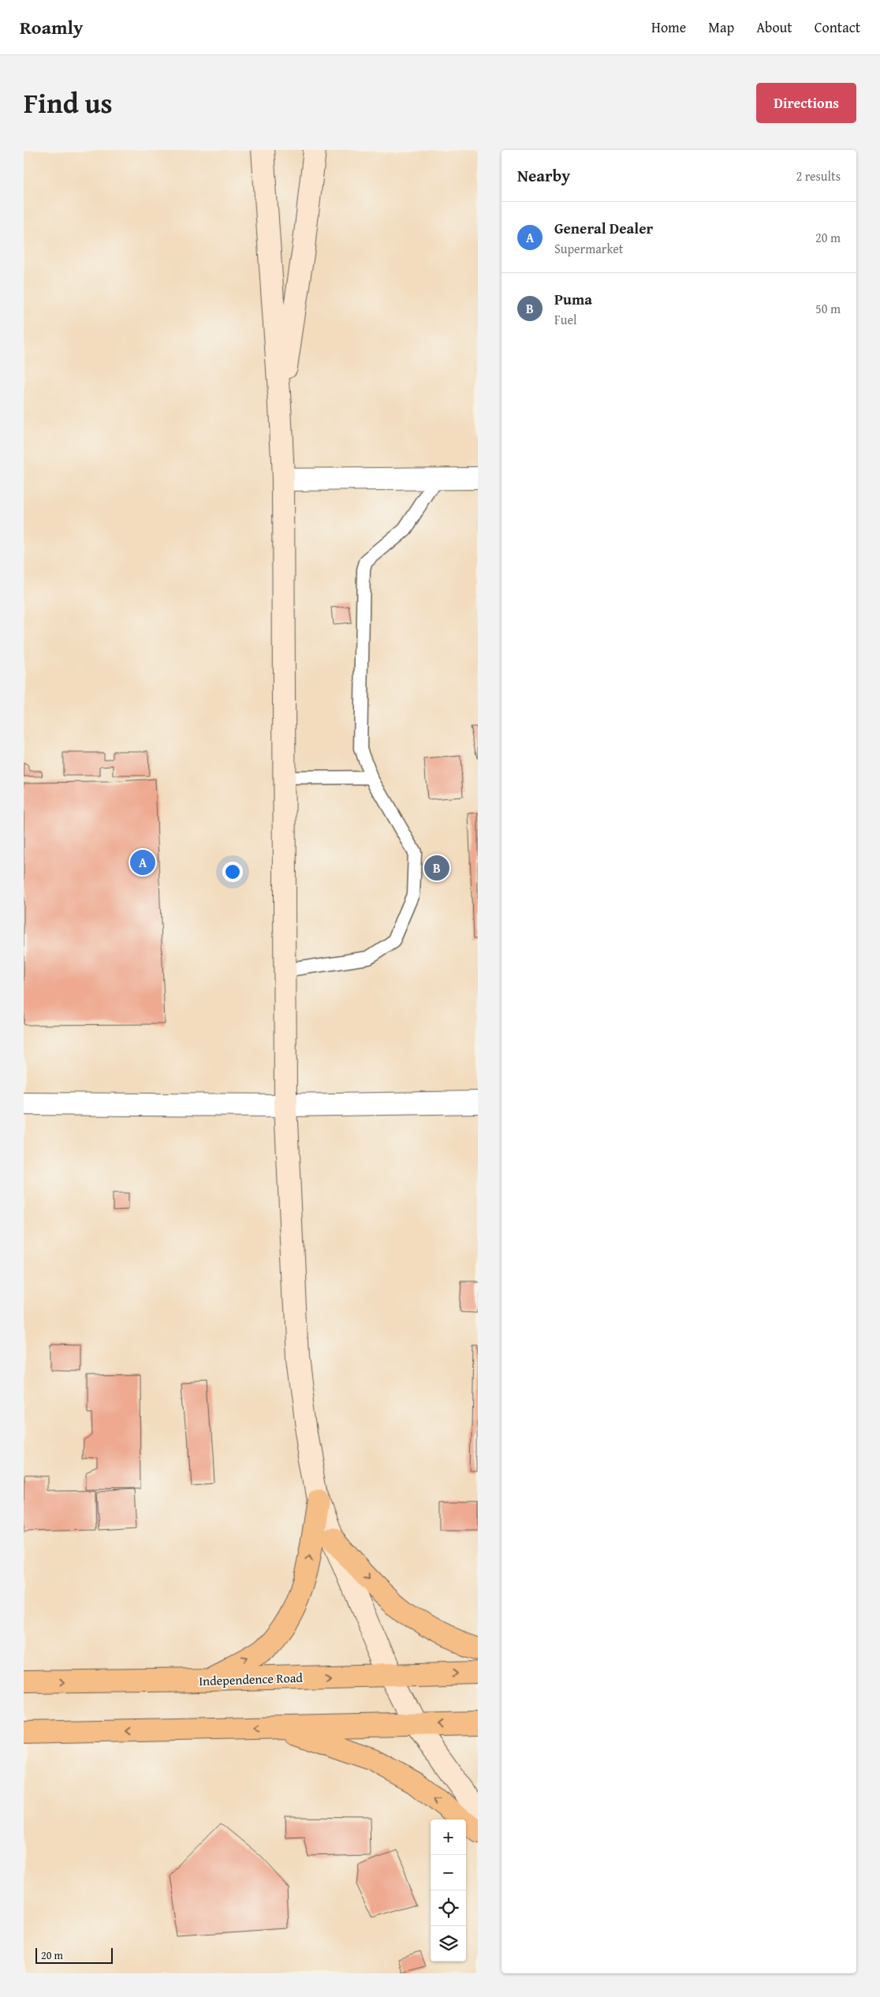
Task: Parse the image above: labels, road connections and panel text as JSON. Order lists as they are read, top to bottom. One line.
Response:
{"streets":{"main road":["Independence Road"]},"scale_bar":"20 m","page":{"header":"Roamly","nav":["Home","Map","About","Contact"],"title":"Find us","buttons":"Directions","heading":["Nearby","2 results"],"list":[{"mark":"A","name":"General Dealer","note":"Supermarket","value":"20 m"},{"mark":"B","name":"Puma","note":"Fuel","value":"50 m"}],"pins":["A","B"],"map_buttons":["+","−"],"scale":"20 m"}}
